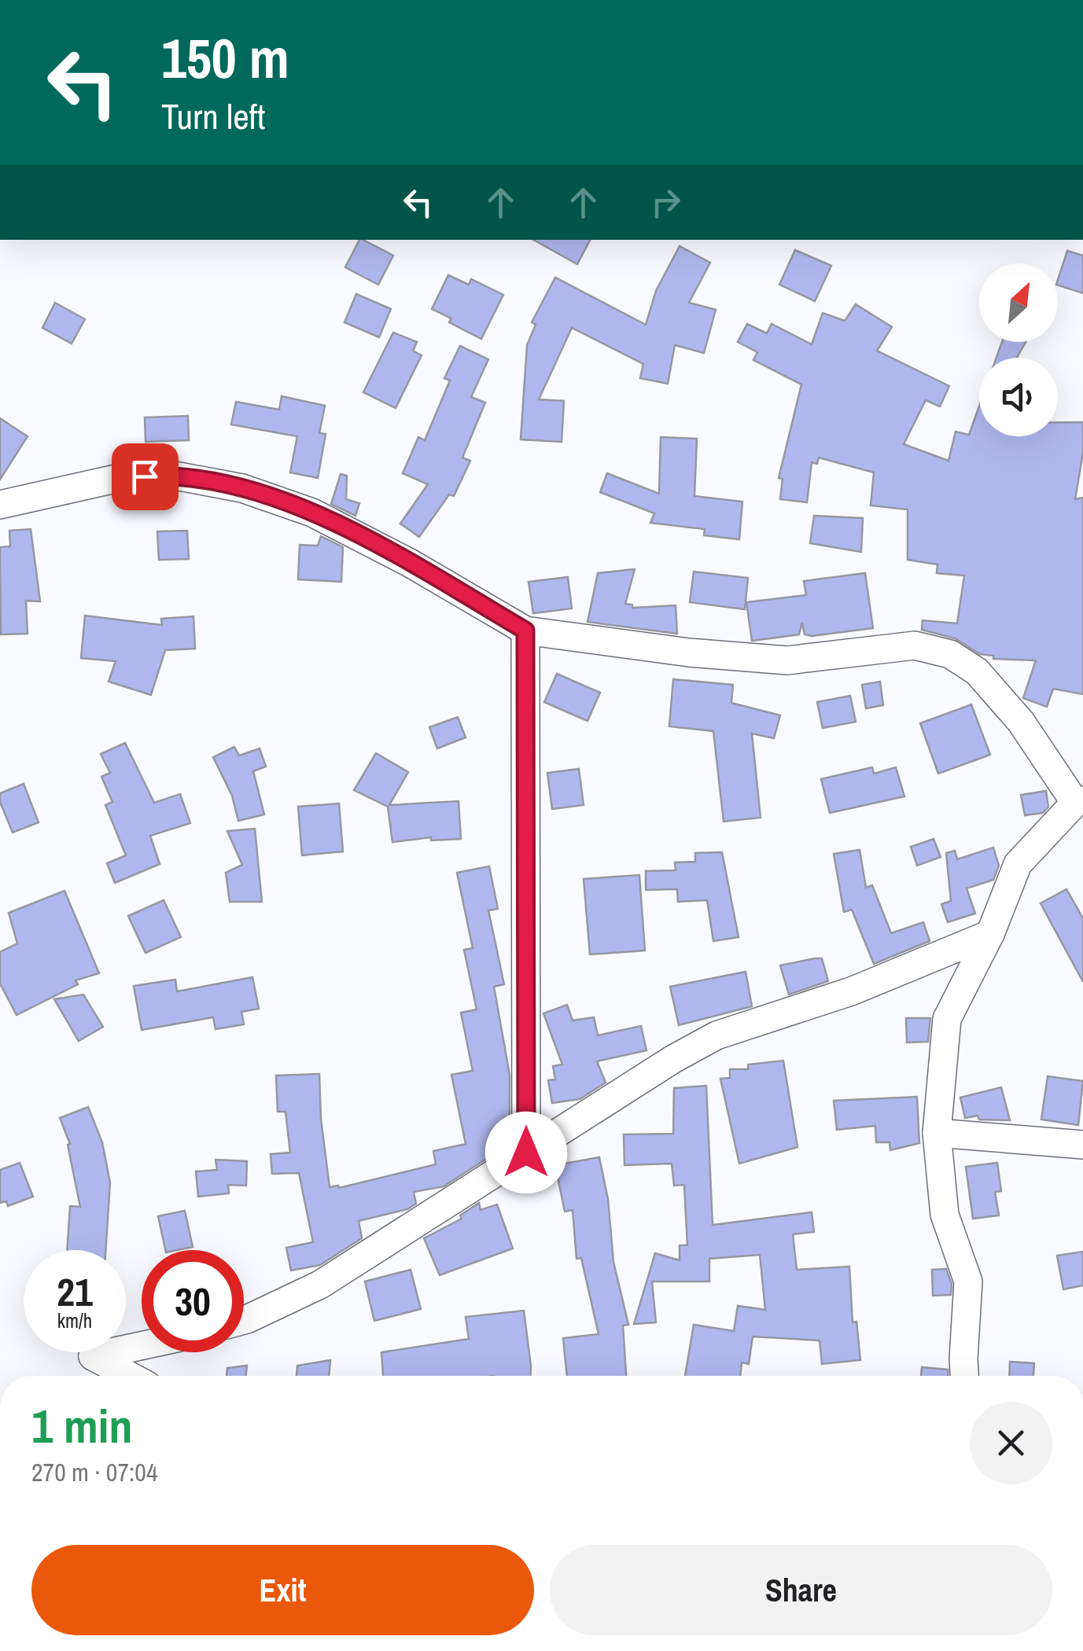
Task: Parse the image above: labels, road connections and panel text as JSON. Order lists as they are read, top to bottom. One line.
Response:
{"north":"top right","page":{"turn":["150 m","Turn left"],"speed":"21 km/h","limit":"30","heading":["1 min","270 m · 07:04"],"buttons":["Exit","Share"]}}
